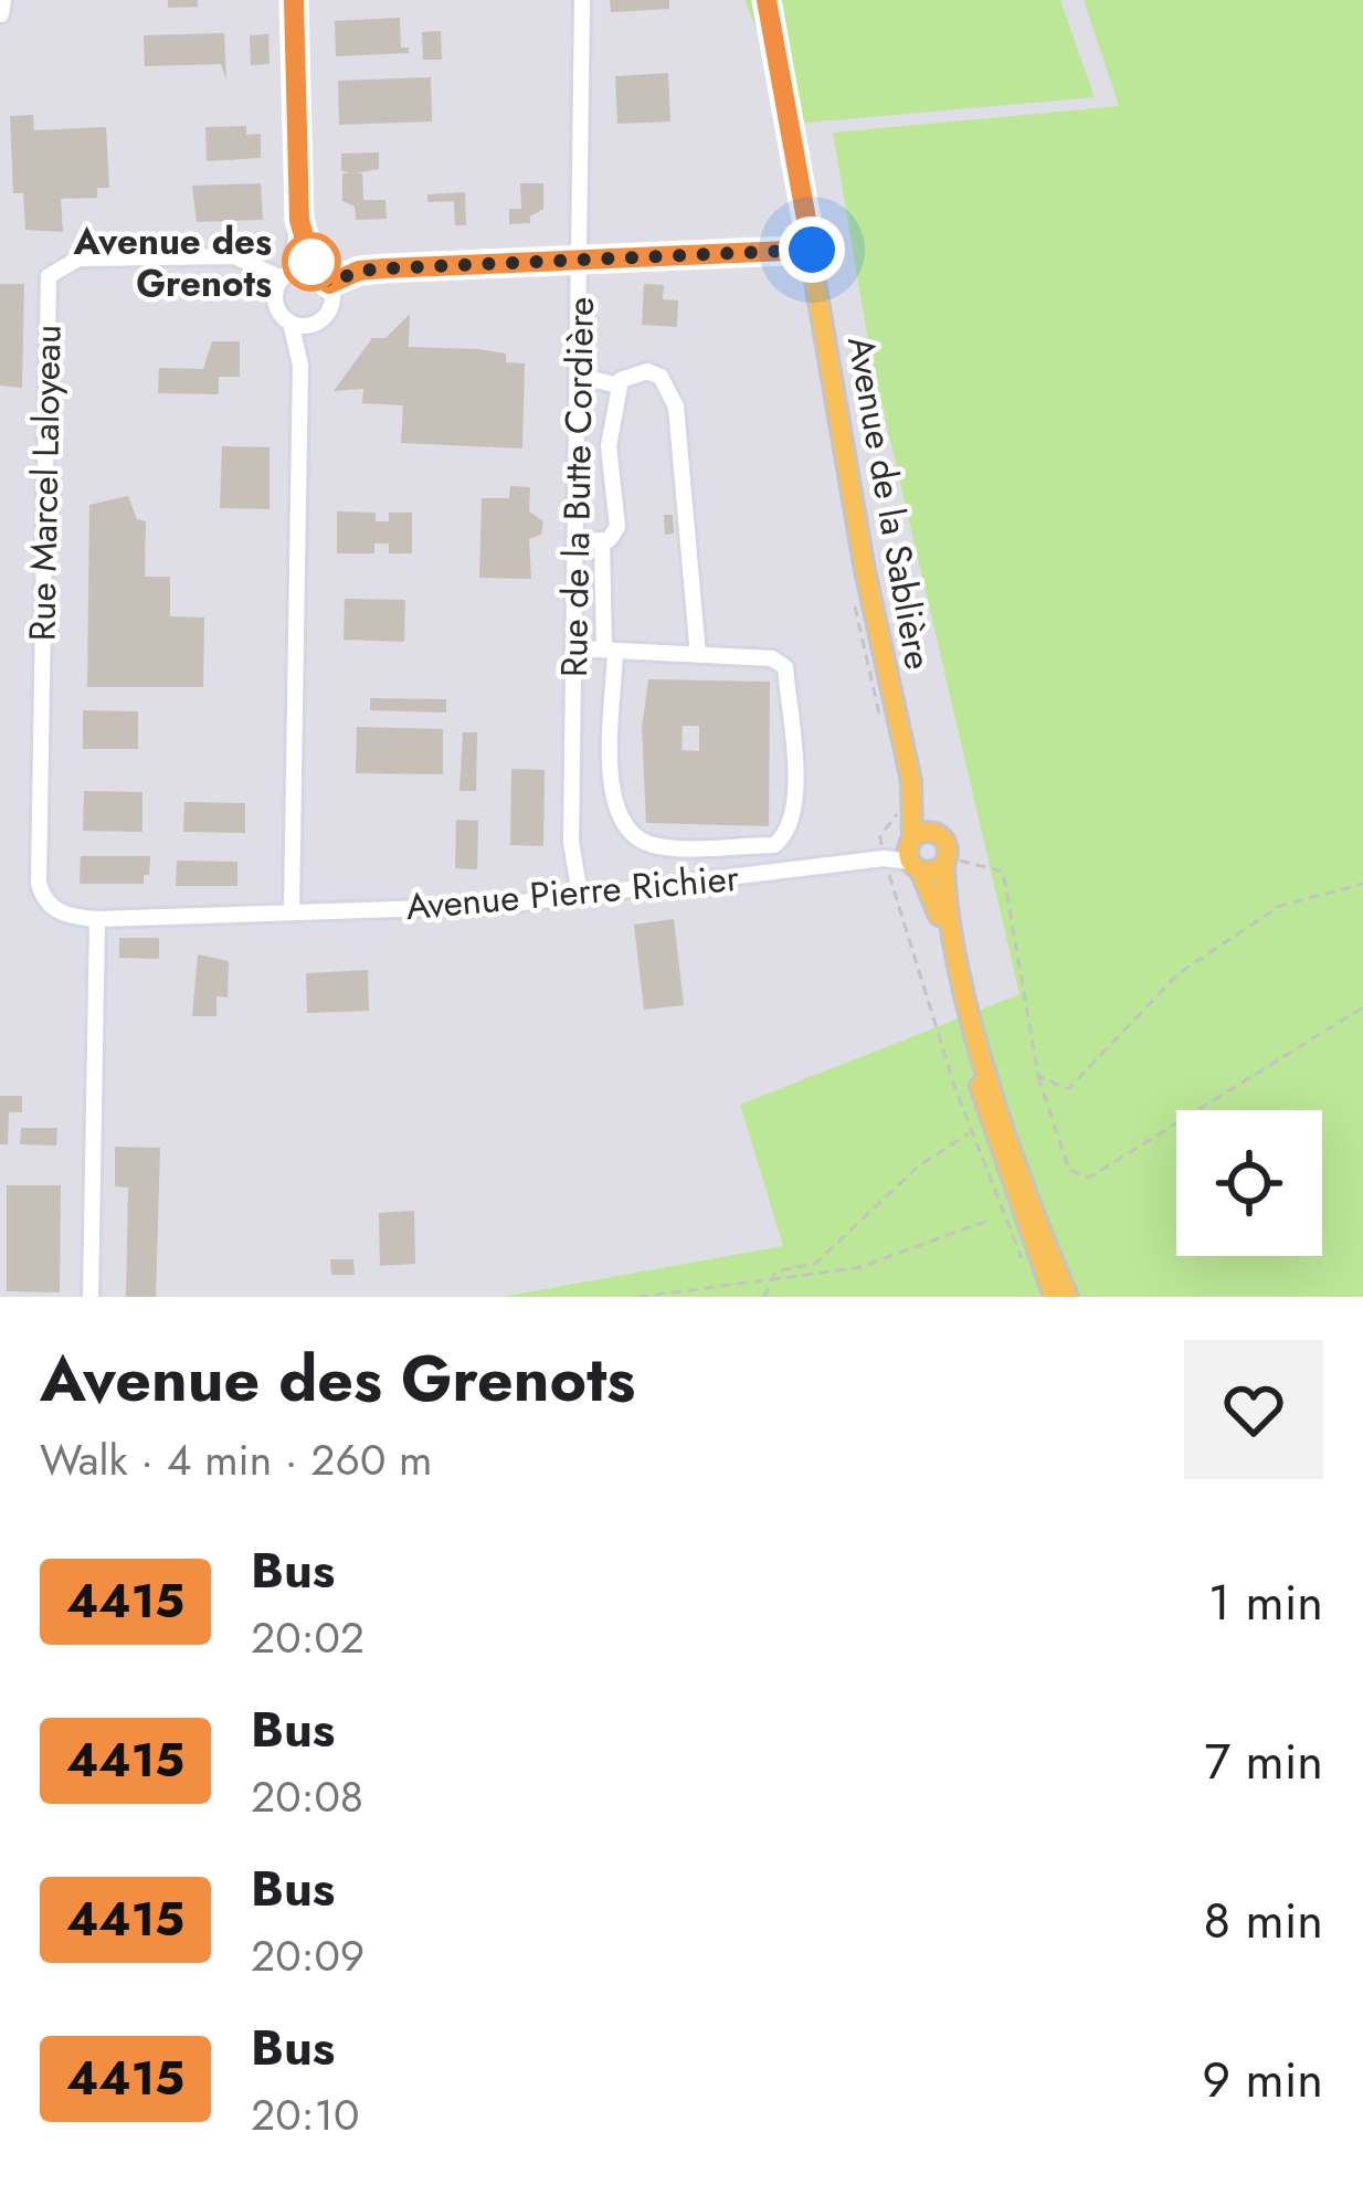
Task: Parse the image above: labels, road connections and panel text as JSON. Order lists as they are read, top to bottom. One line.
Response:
{"streets":{"main road":["Avenue de la Sablière"],"street":["Rue Marcel Laloyeau","Rue de la Butte Cordière","Avenue Pierre Richier"]},"crossings":[["Rue Marcel Laloyeau","Avenue Pierre Richier"],["Rue de la Butte Cordière","Avenue Pierre Richier"],["Avenue de la Sablière","Avenue Pierre Richier"]],"places":["Avenue des Grenots"],"lines":["bus line 4415"],"page":{"heading":["Avenue des Grenots","Walk · 4 min · 260 m"],"list":[{"mark":"4415","name":"Bus","note":"20:02","value":"1 min"},{"mark":"4415","name":"Bus","note":"20:08","value":"7 min"},{"mark":"4415","name":"Bus","note":"20:09","value":"8 min"},{"mark":"4415","name":"Bus","note":"20:10","value":"9 min"}]}}
